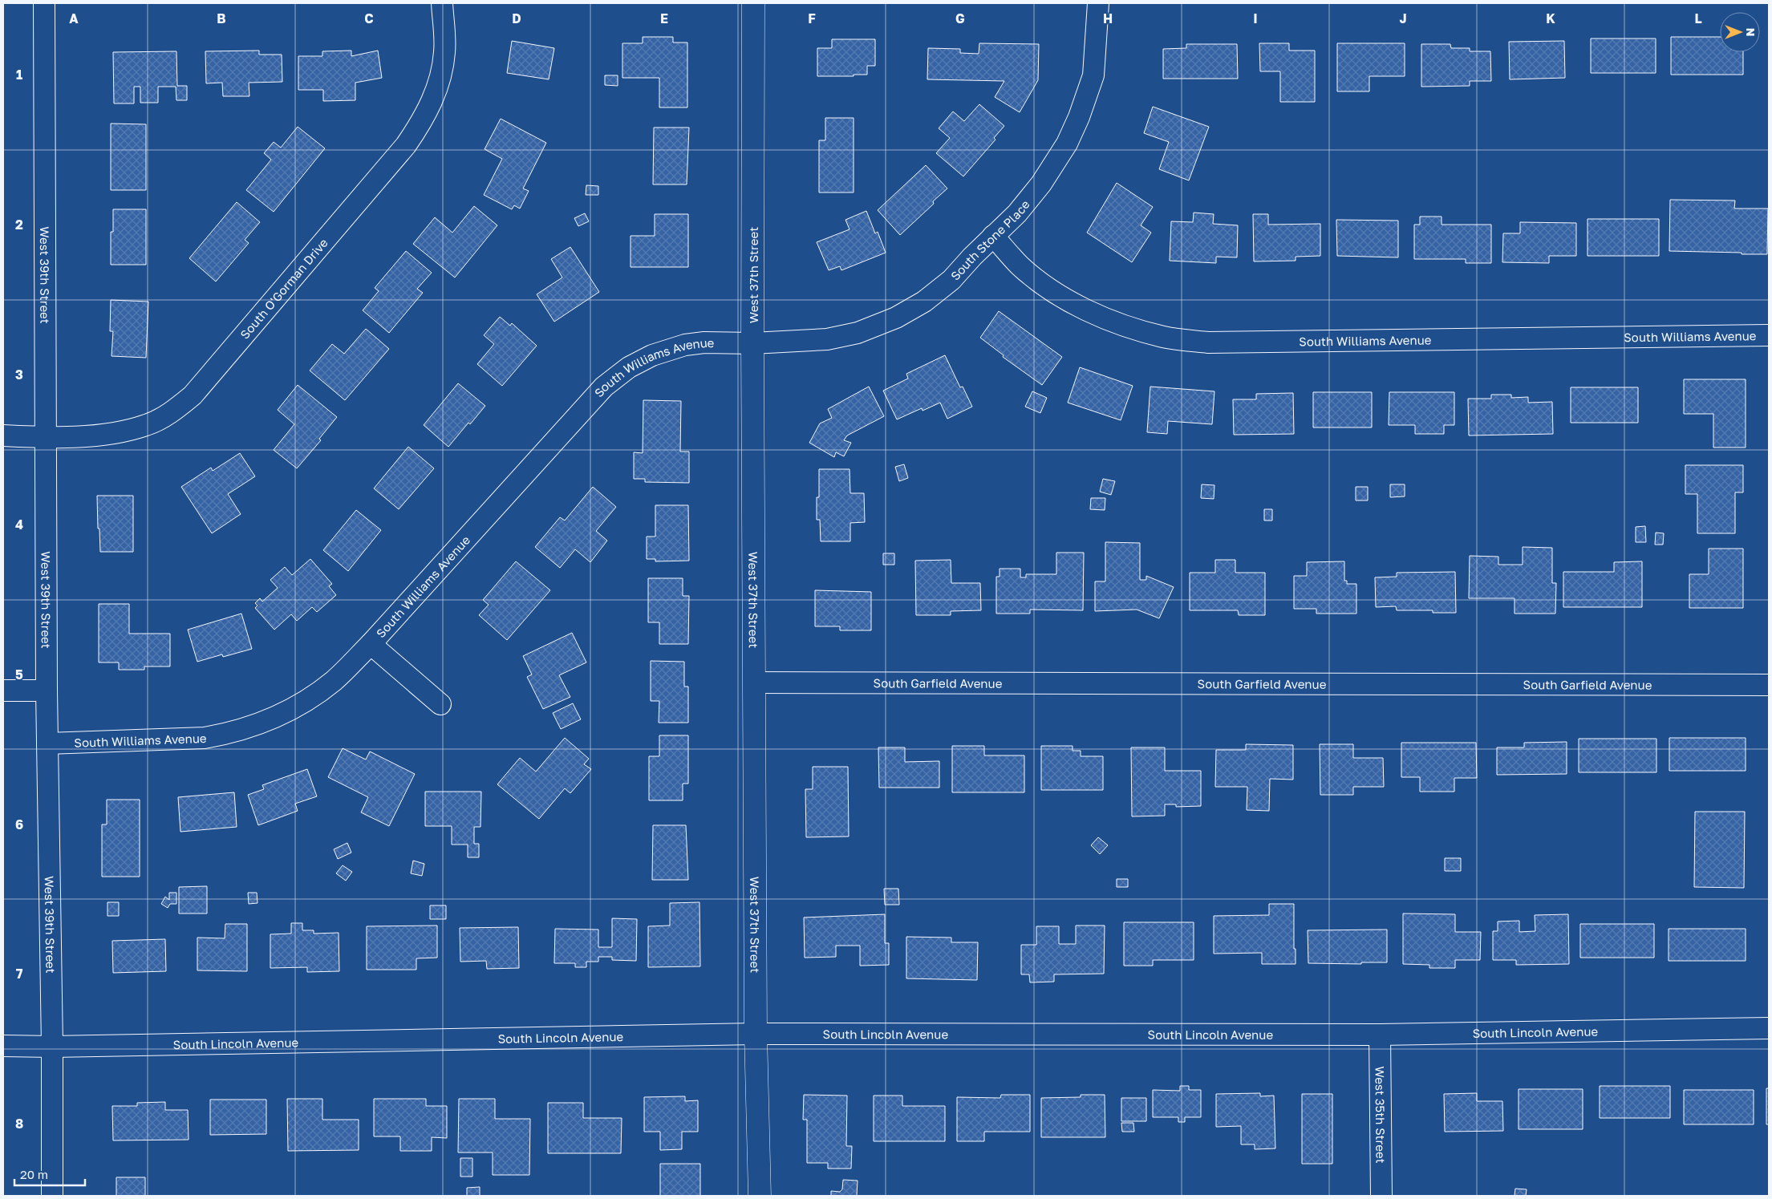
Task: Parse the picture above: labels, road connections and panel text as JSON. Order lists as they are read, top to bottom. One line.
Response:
{"streets":{"street":["South Stone Place","West 39th Street","West 37th Street","South O'Gorman Drive","South Williams Avenue","South Garfield Avenue","South Lincoln Avenue","West 35th Street"]},"crossings":[["South Stone Place","West 37th Street"],["South Stone Place","South Williams Avenue"],["West 39th Street","South O'Gorman Drive"],["West 39th Street","South Williams Avenue"],["West 39th Street","South Lincoln Avenue"],["West 37th Street","South Williams Avenue"],["West 37th Street","South Garfield Avenue"],["West 37th Street","South Lincoln Avenue"],["South Lincoln Avenue","West 35th Street"]],"scale_bar":"20 m","north":"right","grid":{"columns":["A","B","C","D","E","F","G","H","I","J","K","L"],"rows":["1","2","3","4","5","6","7","8"]}}
